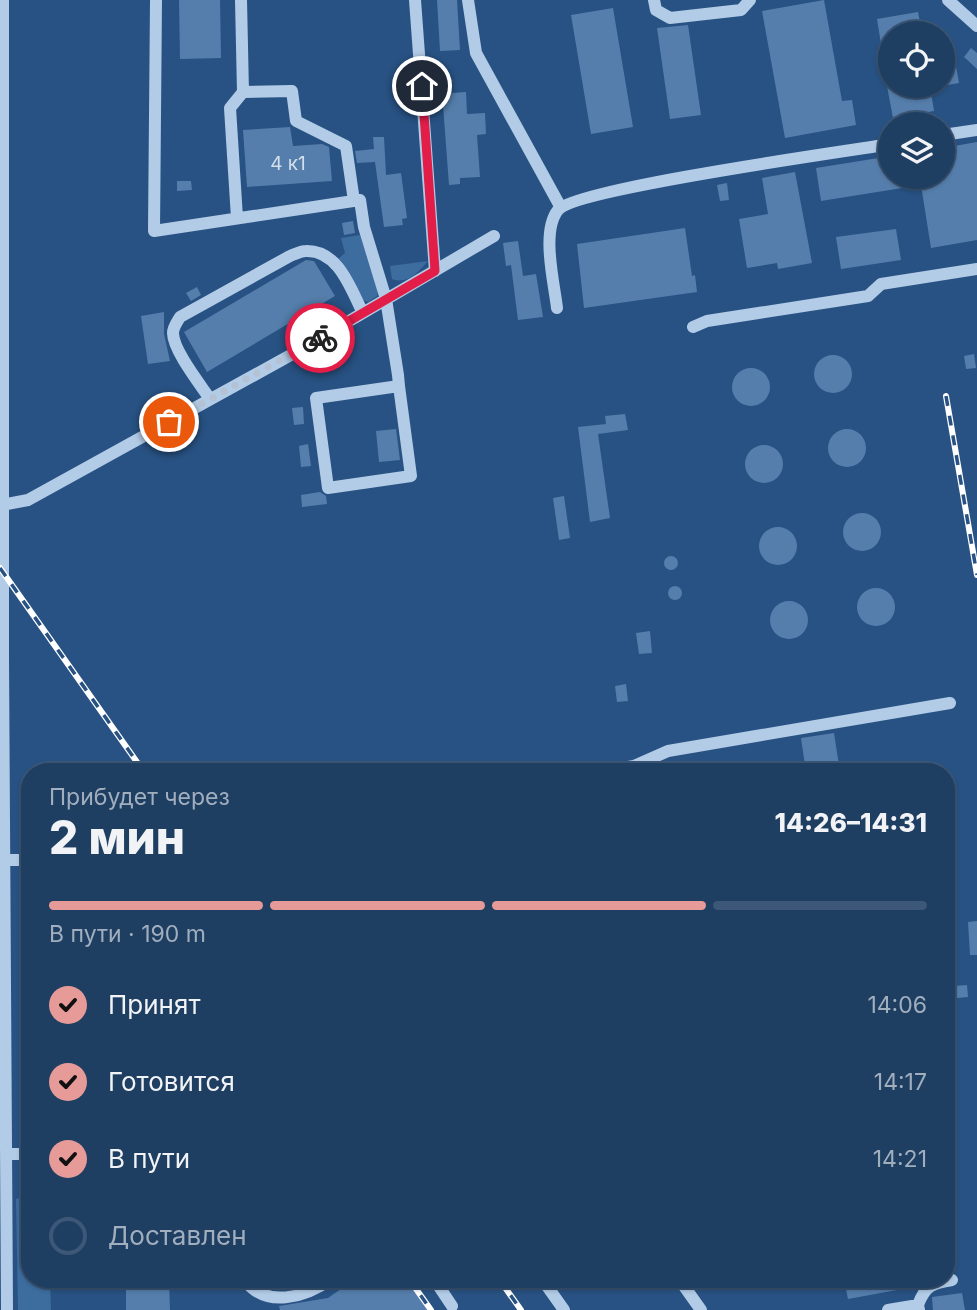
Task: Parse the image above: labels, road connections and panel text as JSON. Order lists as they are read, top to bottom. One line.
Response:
{"house_numbers":["4 к1"],"page":{"heading":["2 мин","Прибудет через","14:26–14:31"],"bar":"В пути · 190 m","list":[["Принят","14:06"],["Готовится","14:17"],["В пути","14:21"],"Доставлен"]}}
